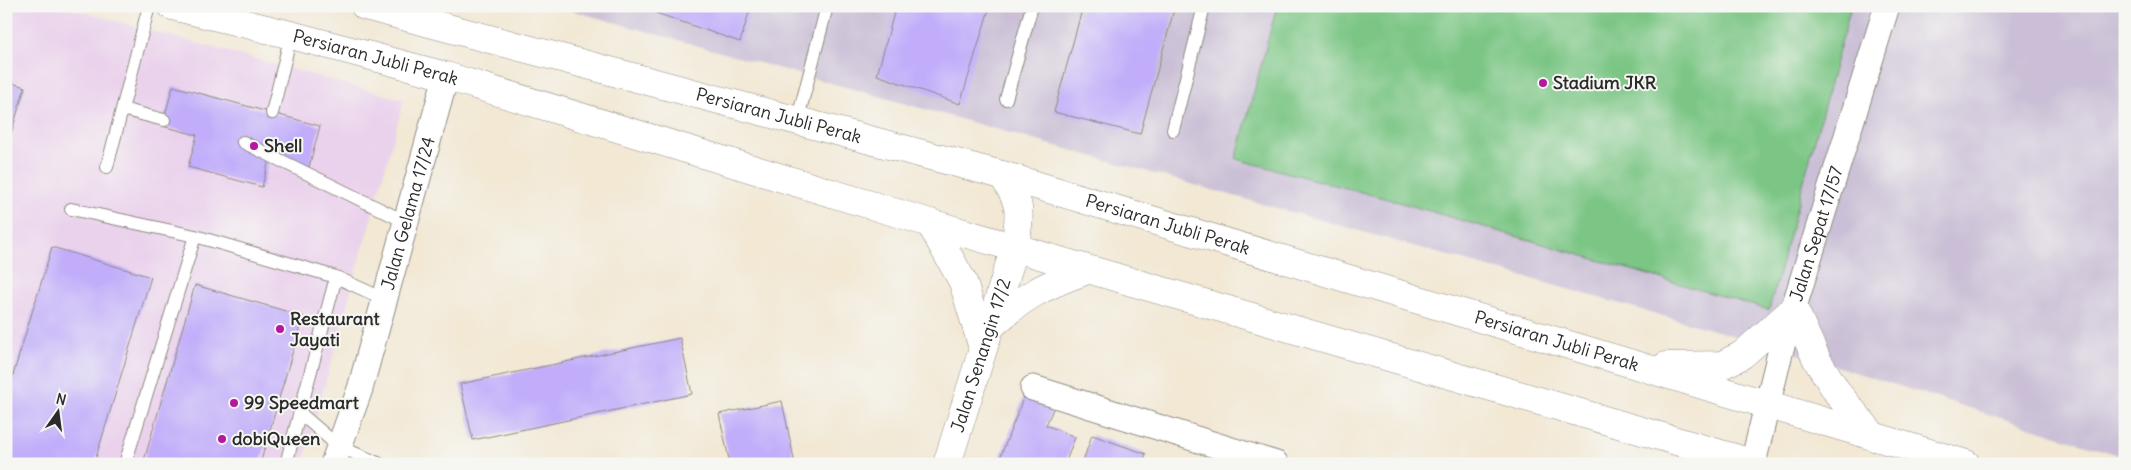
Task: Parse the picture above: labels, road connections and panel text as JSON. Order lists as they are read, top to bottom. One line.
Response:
{"streets":{"main road":["Persiaran Jubli Perak","Jalan Senangin 17/2"],"street":["Jalan Gelama 17/24","Jalan Sepat 17/57"]},"crossings":[["Persiaran Jubli Perak","Jalan Gelama 17/24"],["Persiaran Jubli Perak","Jalan Sepat 17/57"],["Persiaran Jubli Perak","Jalan Senangin 17/2"]],"places":["Stadium JKR","Shell","Restaurant Jayati","99 Speedmart","dobiQueen"],"north":"top"}
